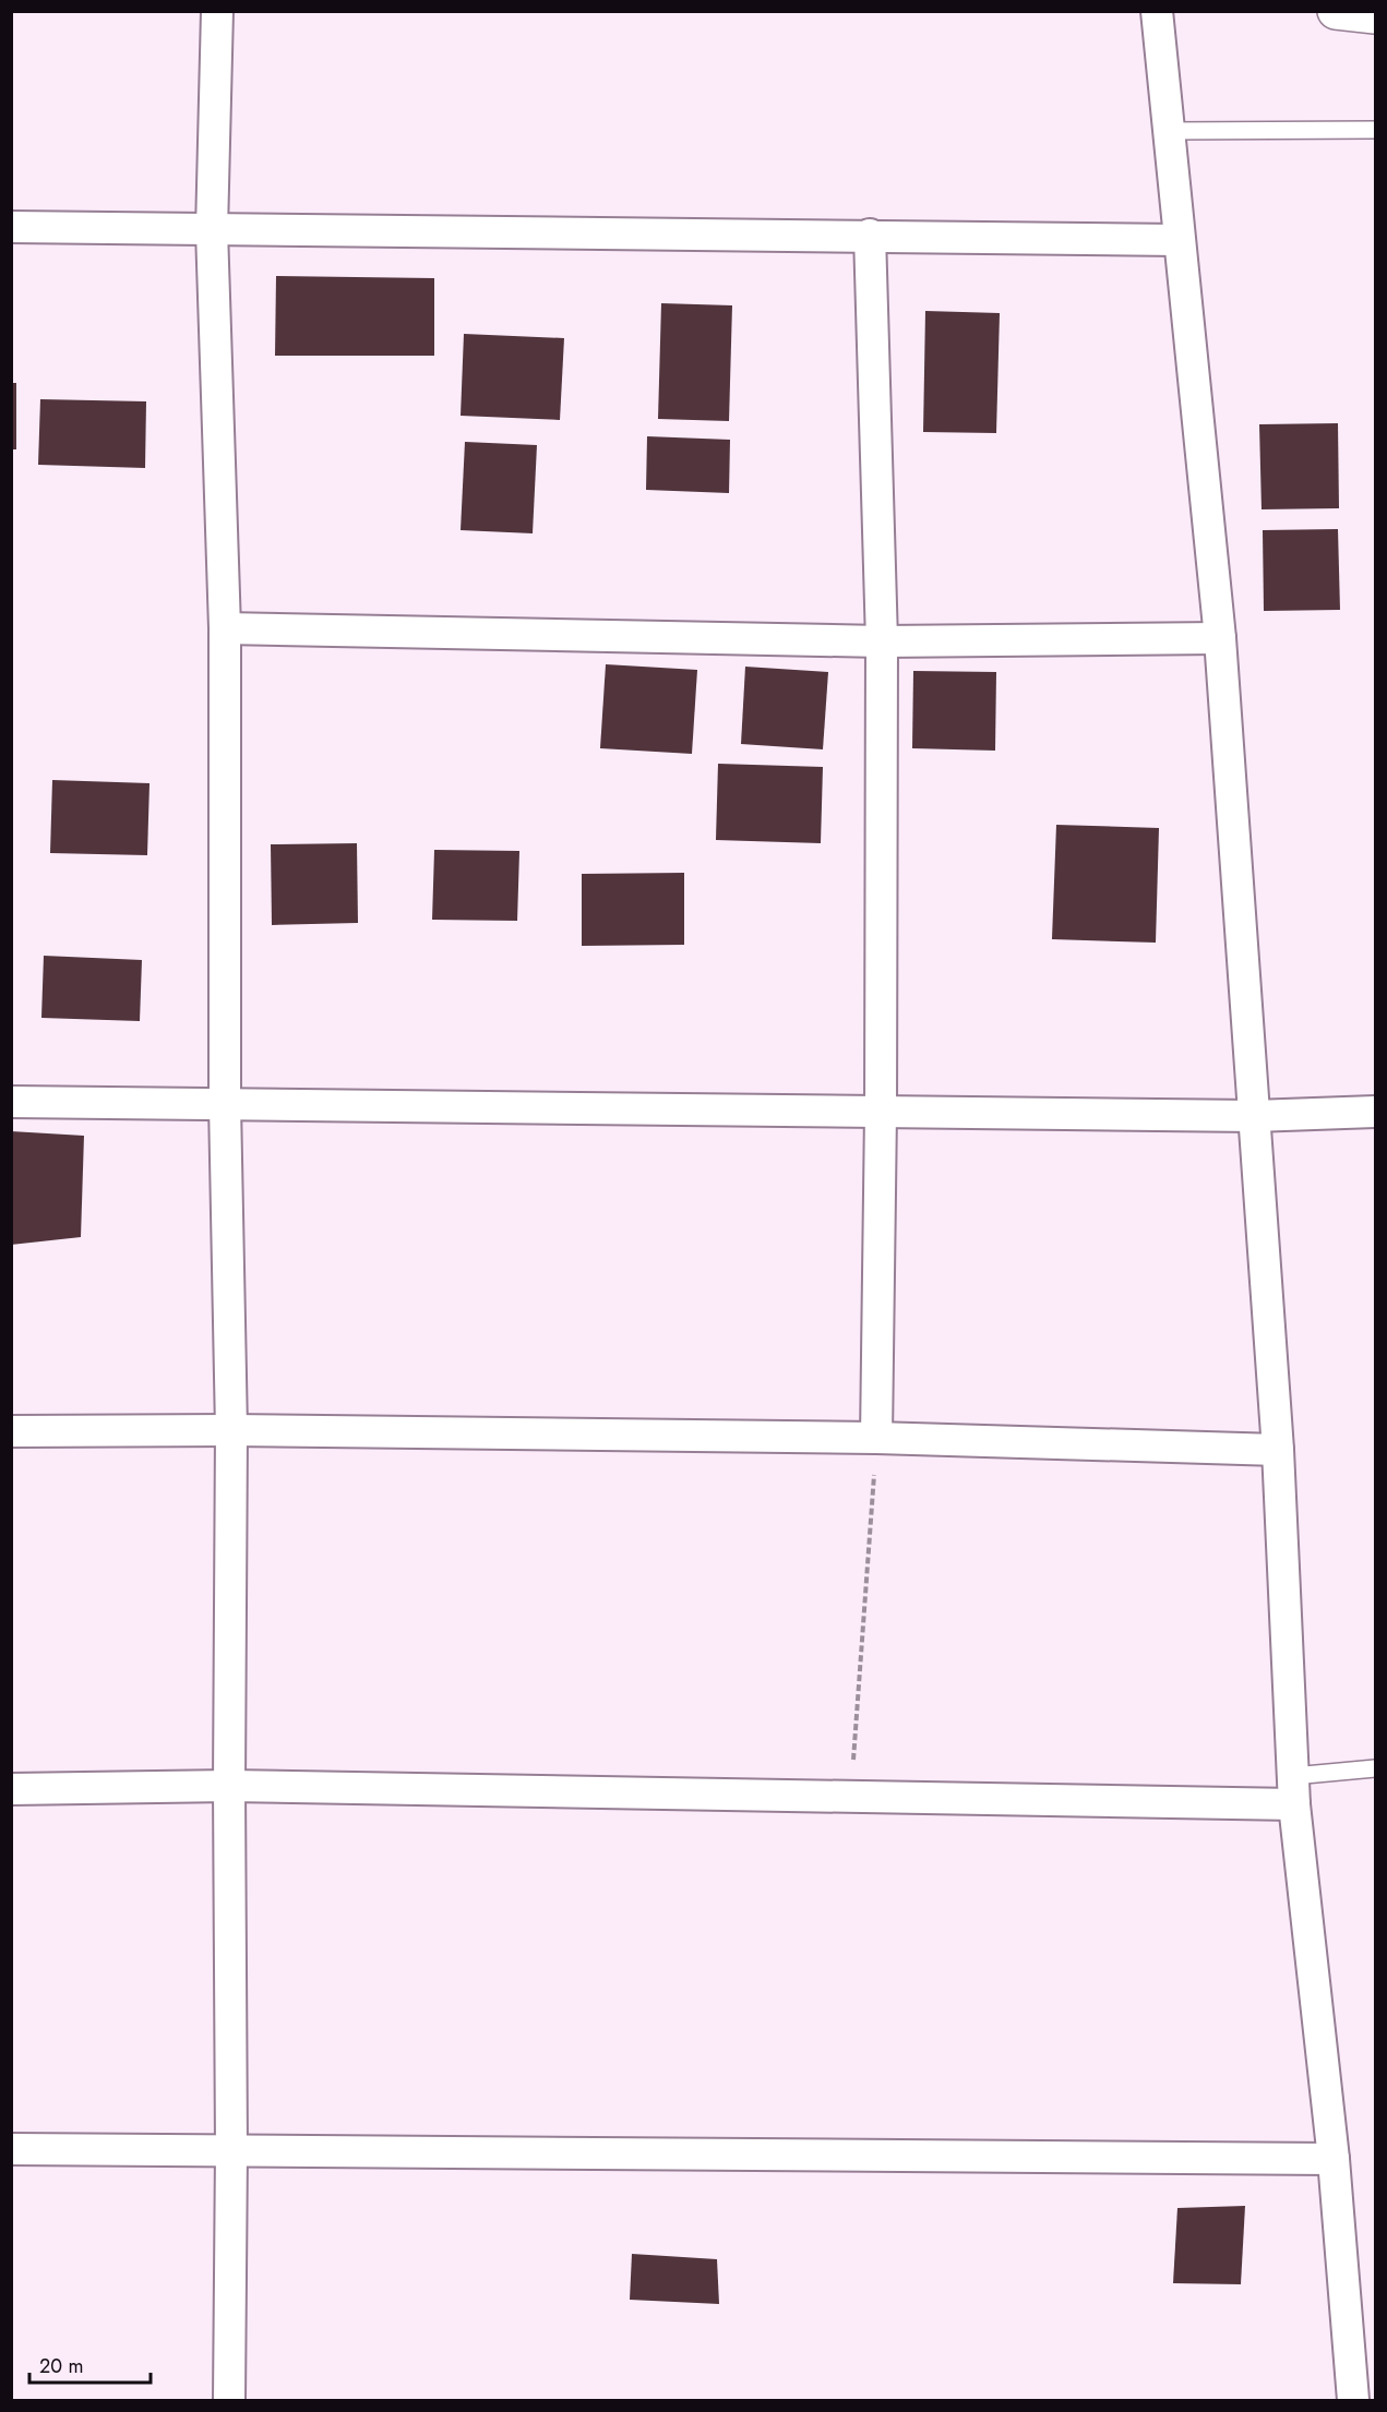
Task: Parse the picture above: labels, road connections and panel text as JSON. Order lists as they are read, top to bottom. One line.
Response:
{"scale_bar":"20 m"}
